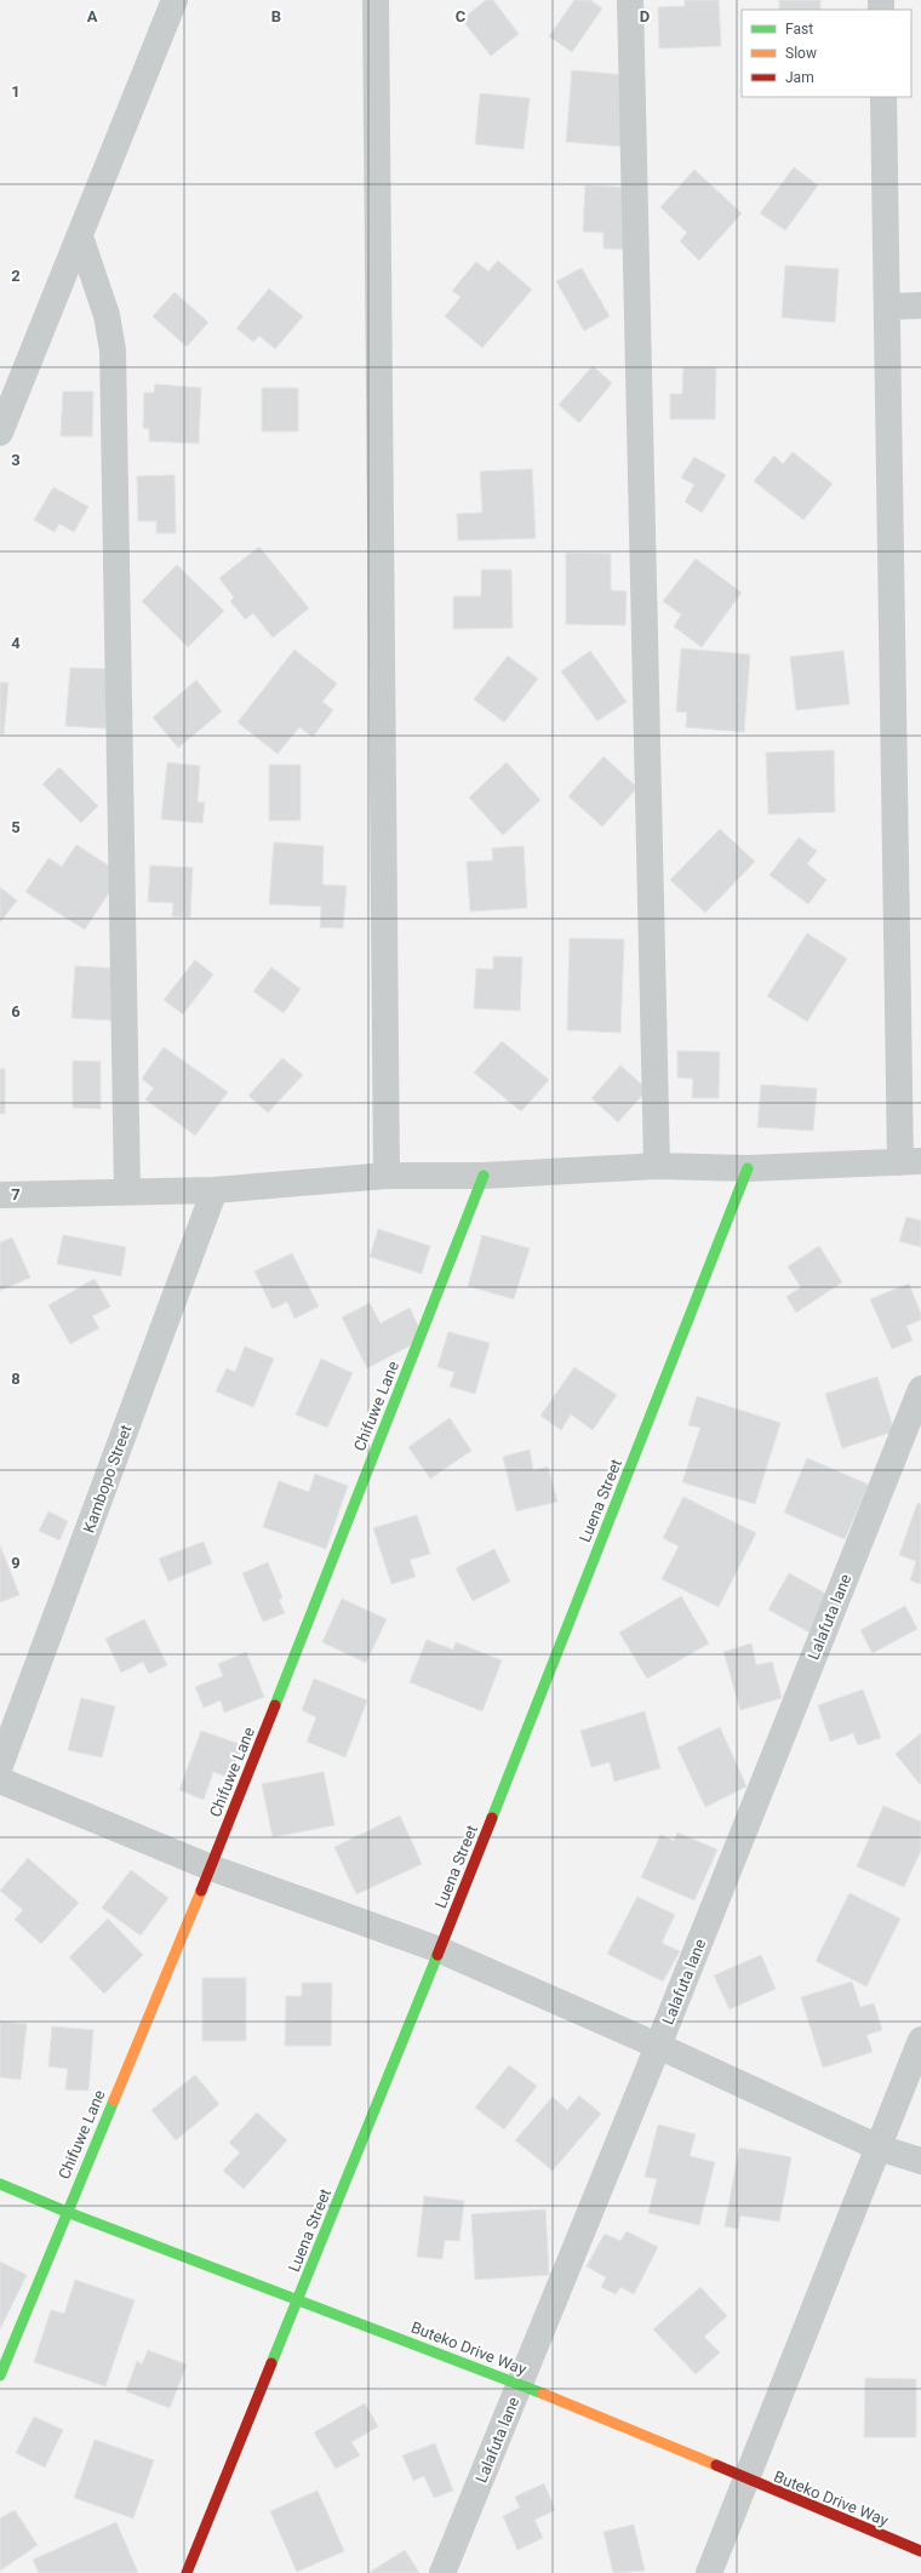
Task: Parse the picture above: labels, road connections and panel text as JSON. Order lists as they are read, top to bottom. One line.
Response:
{"streets":{"street":["Chifuwe Lane","Kambopo Street","Luena Street","Lalafuta lane","Buteko Drive Way"]},"crossings":[["Chifuwe Lane","Buteko Drive Way"],["Luena Street","Buteko Drive Way"],["Lalafuta lane","Buteko Drive Way"]],"legend":["Fast","Slow","Jam"],"grid":{"columns":["A","B","C","D"],"rows":["1","2","3","4","5","6","7","8","9"]}}
